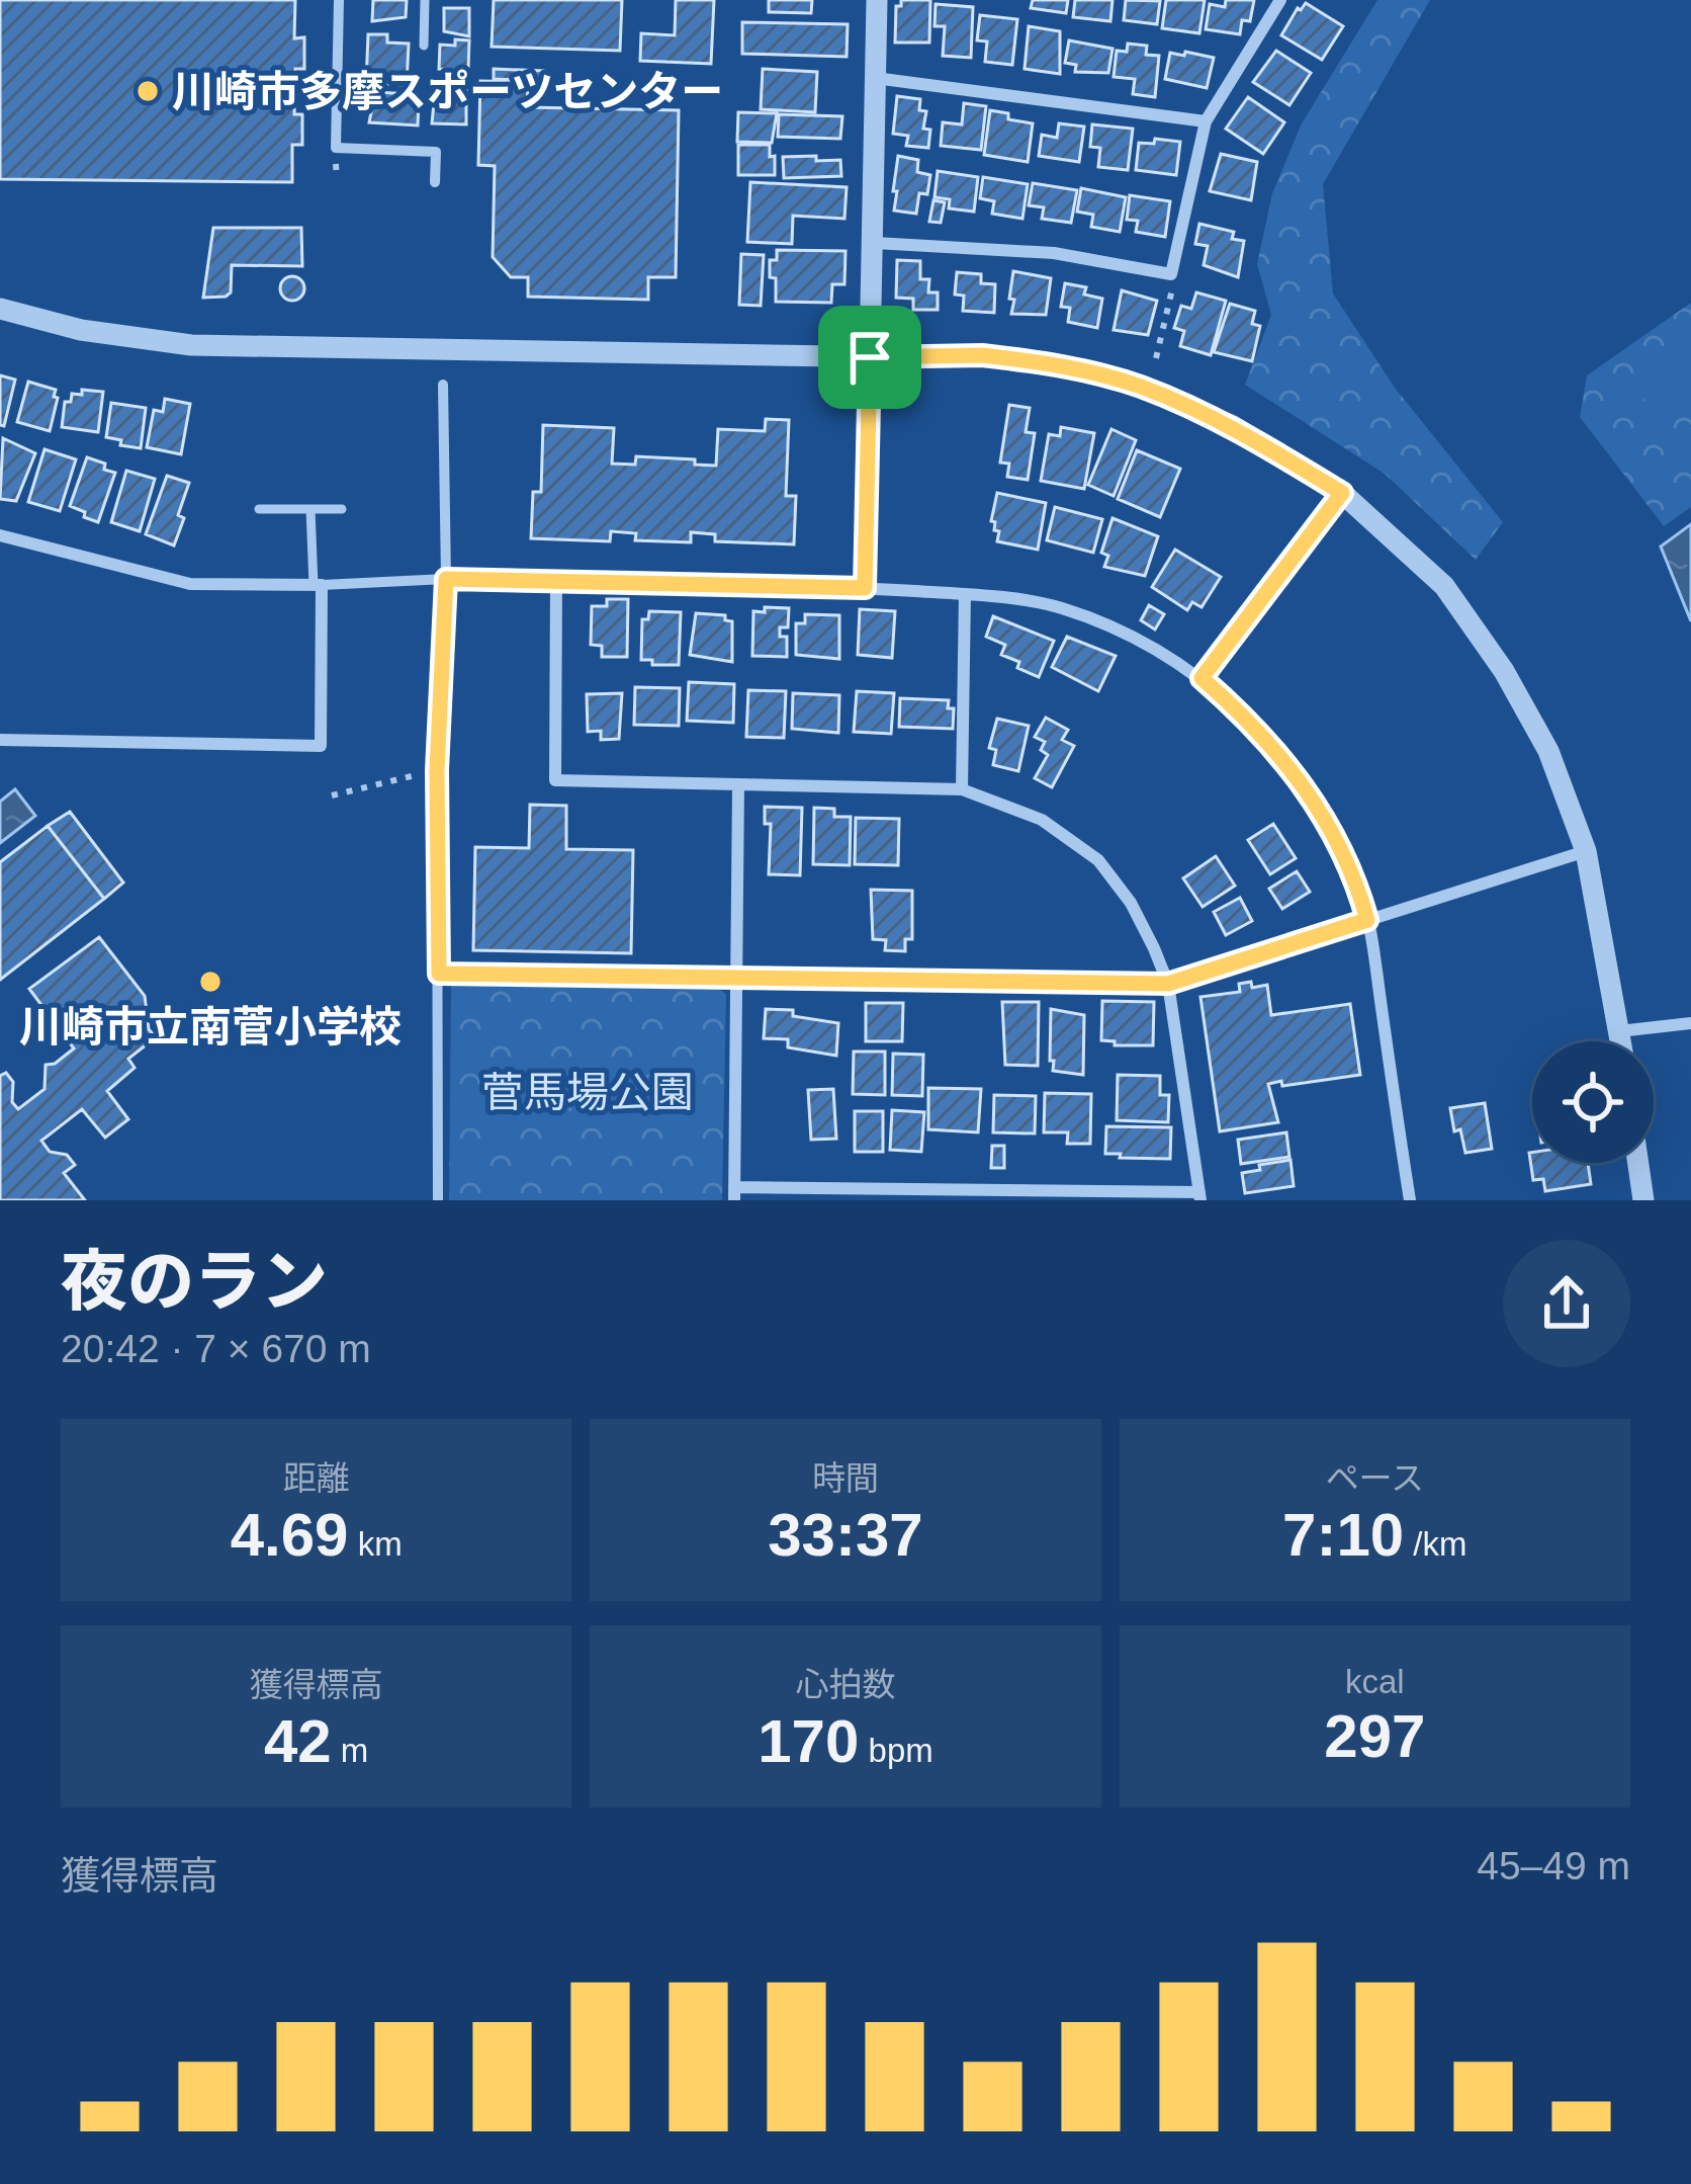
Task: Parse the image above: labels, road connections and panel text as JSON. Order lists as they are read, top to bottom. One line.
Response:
{"parks":["菅馬場公園"],"places":["川崎市多摩スポーツセンター","川崎市立南菅小学校"],"page":{"heading":["夜のラン","20:42 · 7 × 670 m"],"stats":[["距離","4.69 km"],["時間","33:37"],["ペース","7:10 /km"],["獲得標高","42 m"],["心拍数","170 bpm"],["kcal","297"]],"chart":["獲得標高","45–49 m"]}}
